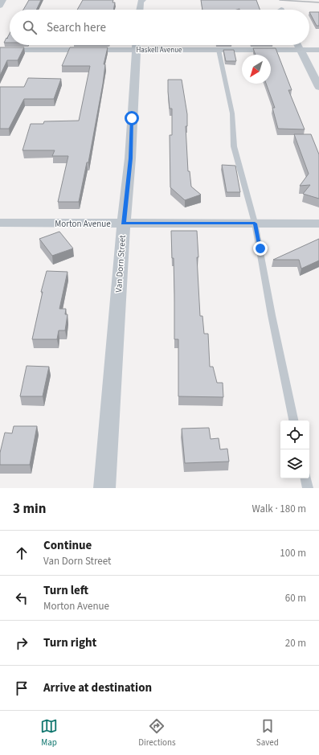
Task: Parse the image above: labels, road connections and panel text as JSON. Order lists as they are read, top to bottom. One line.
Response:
{"streets":{"street":["Haskell Avenue","Morton Avenue","Van Dorn Street"]},"crossings":[["Haskell Avenue","Van Dorn Street"],["Morton Avenue","Van Dorn Street"]],"north":"bottom left","page":{"search":"Search here","heading":["3 min","Walk · 180 m"],"list":[["Continue","Van Dorn Street","100 m"],["Turn left","Morton Avenue","60 m"],["Turn right","20 m"],"Arrive at destination"],"nav":["Map","Directions","Saved"]}}
